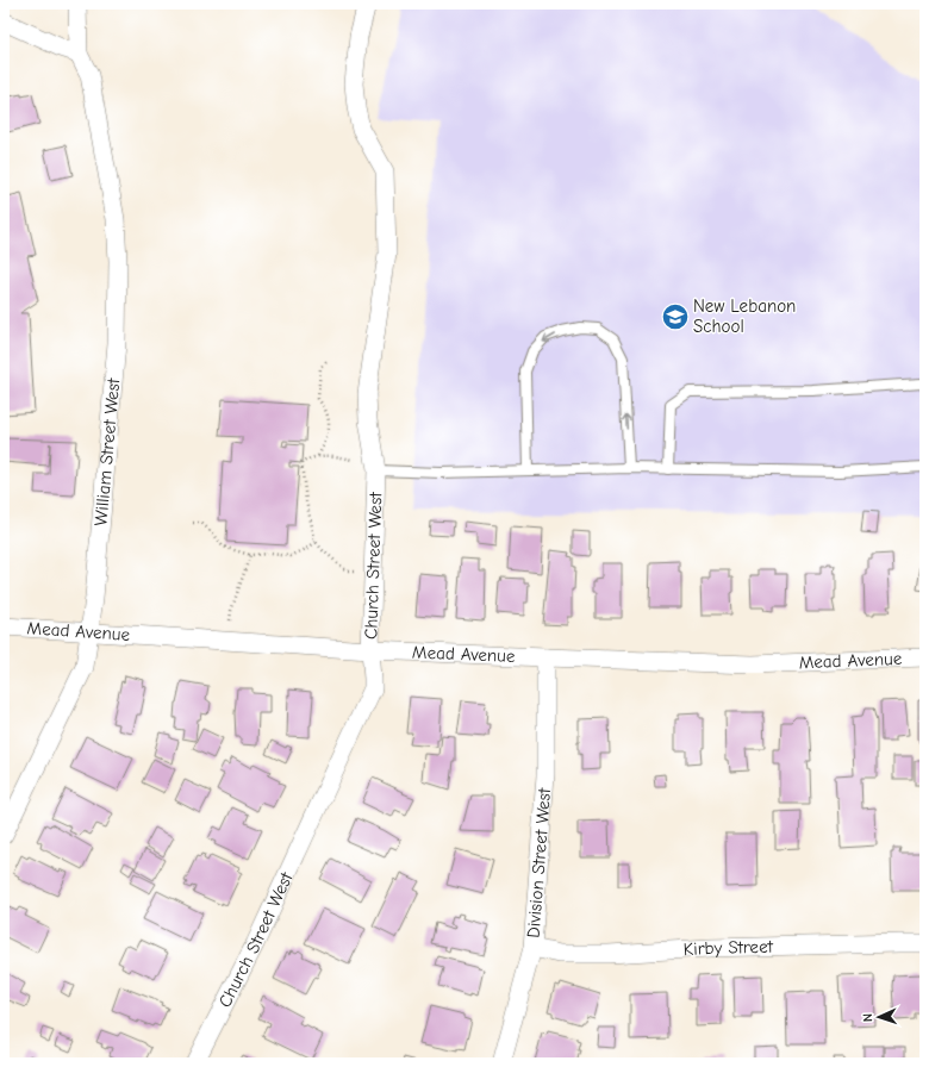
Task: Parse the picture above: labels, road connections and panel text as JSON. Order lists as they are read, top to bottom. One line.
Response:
{"streets":{"street":["William Street West","Church Street West","Mead Avenue","Division Street West","Kirby Street"]},"crossings":[["William Street West","Mead Avenue"],["Church Street West","Mead Avenue"],["Mead Avenue","Division Street West"],["Division Street West","Kirby Street"]],"places":{"school or university":["New Lebanon School"]},"north":"left"}
